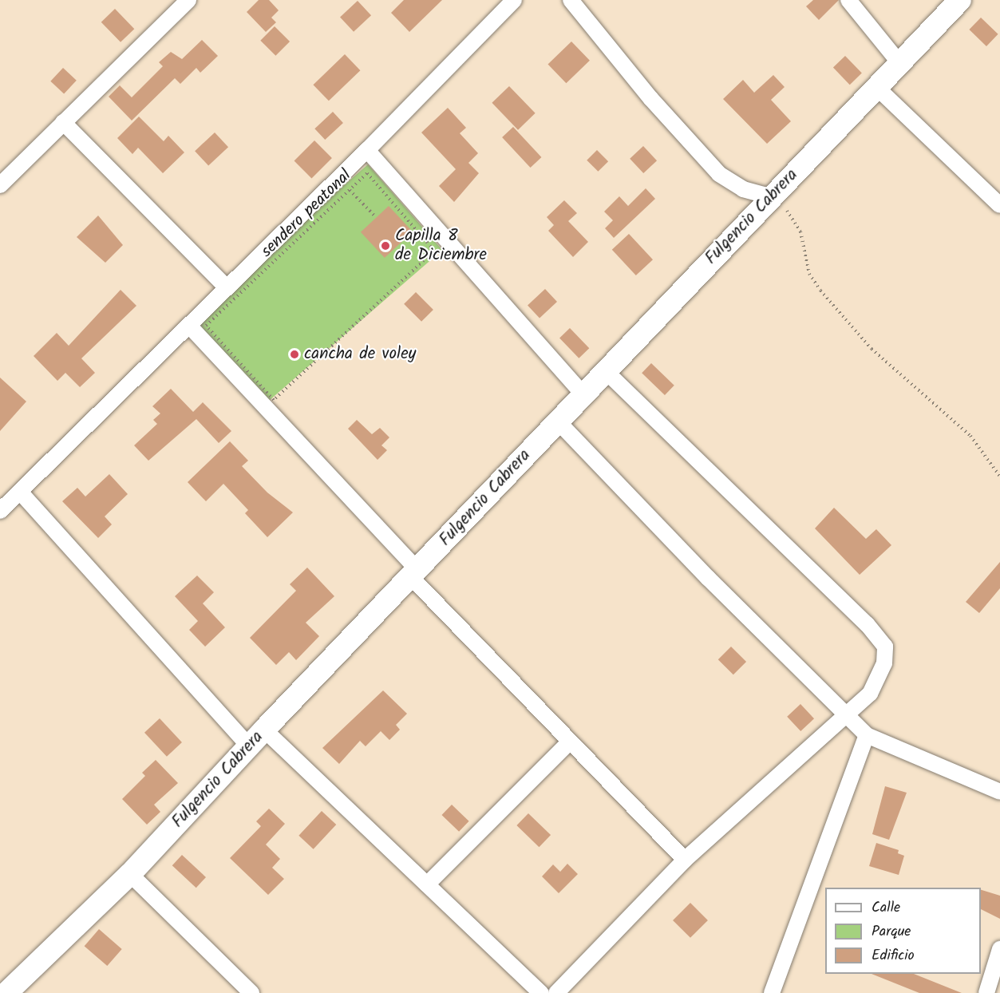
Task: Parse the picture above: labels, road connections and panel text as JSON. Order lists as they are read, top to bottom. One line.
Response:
{"streets":{"main road":["Fulgencio Cabrera"],"path":["sendero peatonal"]},"places":["Capilla 8 de Diciembre","cancha de voley"],"legend":["Calle","Parque","Edificio"]}
